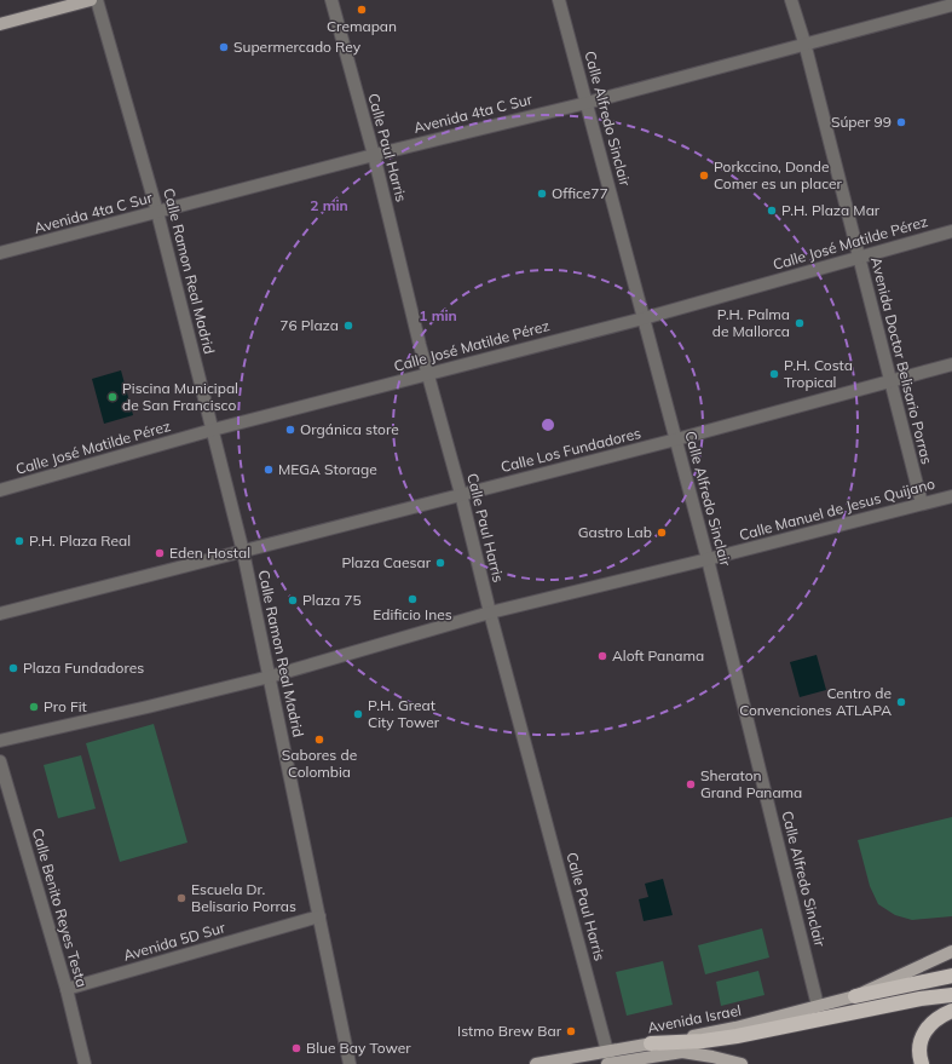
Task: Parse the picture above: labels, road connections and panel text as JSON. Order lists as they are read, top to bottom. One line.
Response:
{"streets":{"main road":["Avenida Israel"],"street":["Avenida 4ta C Sur","Calle Alfredo Sinclair","Calle Paul Harris","Calle José Matilde Pérez","Calle Ramon Real Madrid","Avenida Doctor Belisario Porras","Calle Los Fundadores","Calle Manuel de Jesus Quijano","Calle Benito Reyes Testa","Avenida 5D Sur"]},"crossings":[["Avenida 4ta C Sur","Calle Alfredo Sinclair"],["Avenida 4ta C Sur","Calle Paul Harris"],["Avenida 4ta C Sur","Calle Ramon Real Madrid"],["Avenida 4ta C Sur","Avenida Doctor Belisario Porras"],["Calle Alfredo Sinclair","Calle José Matilde Pérez"],["Calle Alfredo Sinclair","Calle Los Fundadores"],["Calle Alfredo Sinclair","Calle Manuel de Jesus Quijano"],["Calle Alfredo Sinclair","Avenida Israel"],["Calle Paul Harris","Calle José Matilde Pérez"],["Calle Paul Harris","Calle Los Fundadores"],["Calle Paul Harris","Calle Manuel de Jesus Quijano"],["Calle Paul Harris","Avenida Israel"],["Calle José Matilde Pérez","Calle Ramon Real Madrid"],["Calle José Matilde Pérez","Avenida Doctor Belisario Porras"],["Calle Ramon Real Madrid","Calle Los Fundadores"],["Calle Ramon Real Madrid","Calle Manuel de Jesus Quijano"],["Calle Ramon Real Madrid","Avenida 5D Sur"],["Avenida Doctor Belisario Porras","Calle Los Fundadores"],["Avenida Doctor Belisario Porras","Calle Manuel de Jesus Quijano"],["Calle Benito Reyes Testa","Avenida 5D Sur"]],"places":["Cremapan","Supermercado Rey","Súper 99","Porkccino, Donde Comer es un placer","Office77","P.H. Plaza Mar","P.H. Palma de Mallorca","76 Plaza","P.H. Costa Tropical","Piscina Municipal de San Francisco","Orgánica store","MEGA Storage","Gastro Lab","P.H. Plaza Real","Eden Hostal","Plaza Caesar","Edificio Ines","Plaza 75","Aloft Panama","Plaza Fundadores","Centro de Convenciones ATLAPA","Pro Fit","P.H. Great City Tower","Sabores de Colombia","Sheraton Grand Panama","Escuela Dr. Belisario Porras","Istmo Brew Bar","Blue Bay Tower"],"rings":["2 min","1 min"]}
